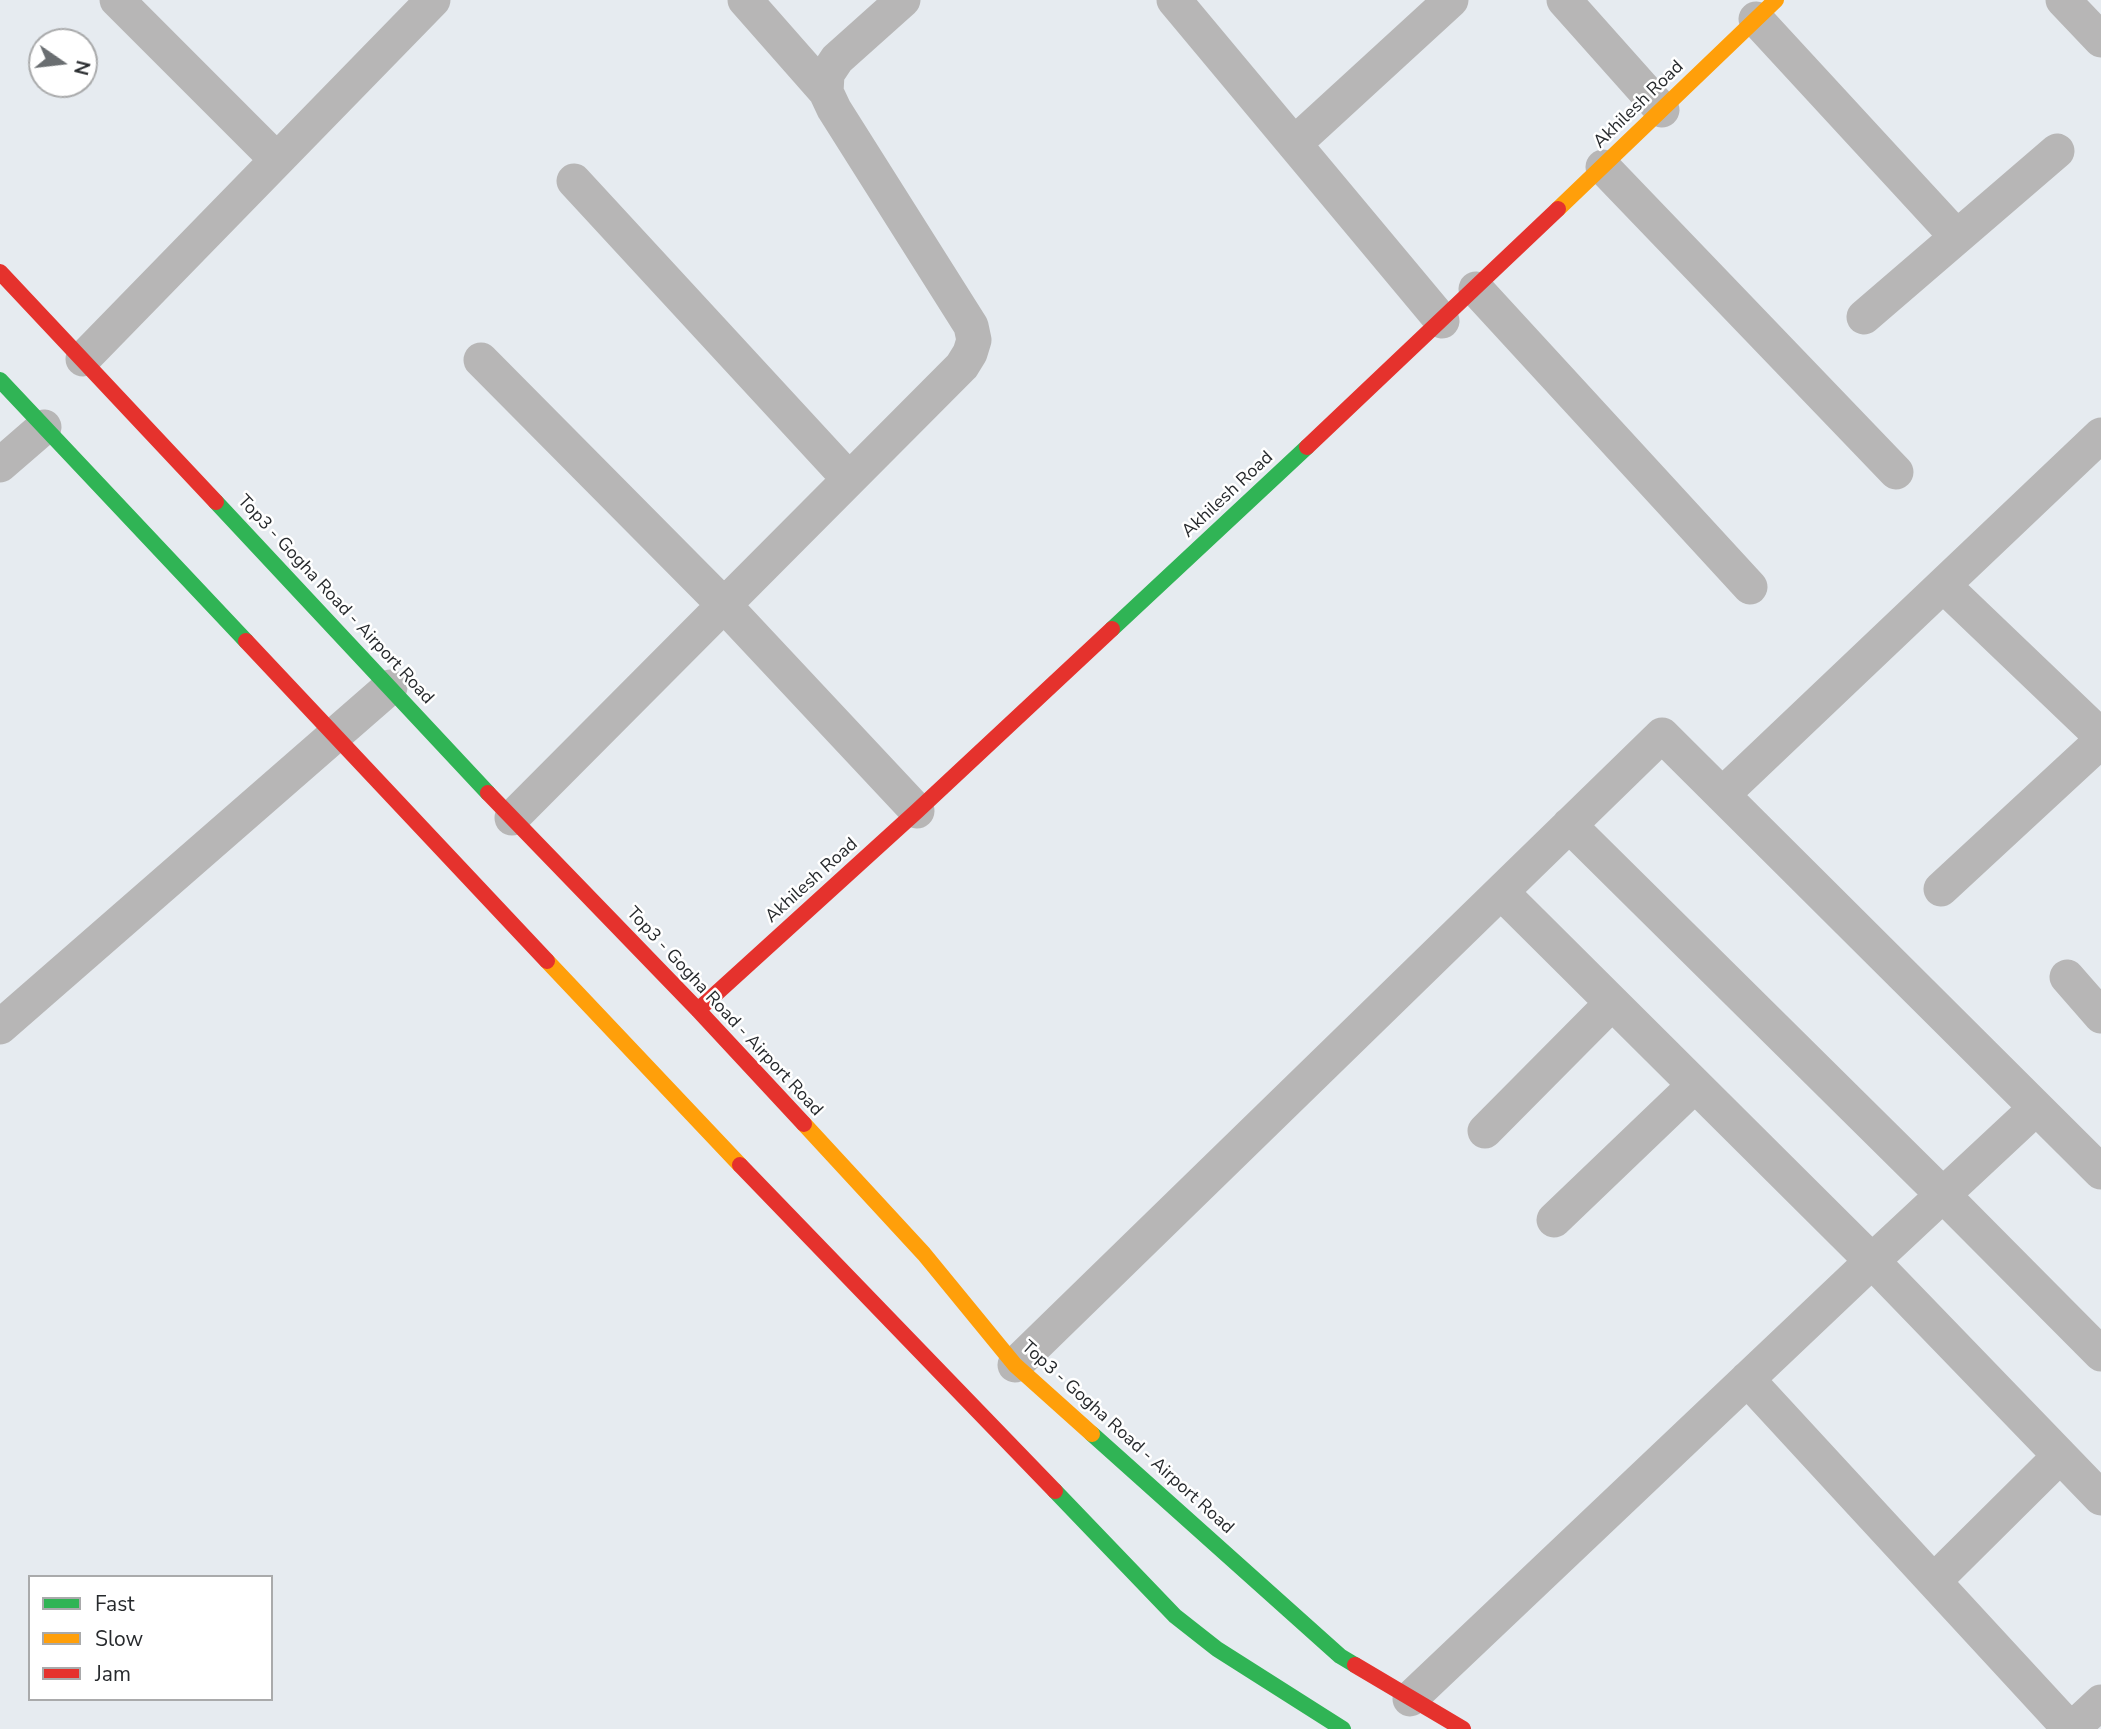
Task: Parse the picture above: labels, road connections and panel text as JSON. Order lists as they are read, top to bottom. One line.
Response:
{"streets":{"main road":["Akhilesh Road","Top3 - Gogha Road - Airport Road"]},"crossings":[["Akhilesh Road","Top3 - Gogha Road - Airport Road"]],"legend":["Fast","Slow","Jam"],"north":"right"}
